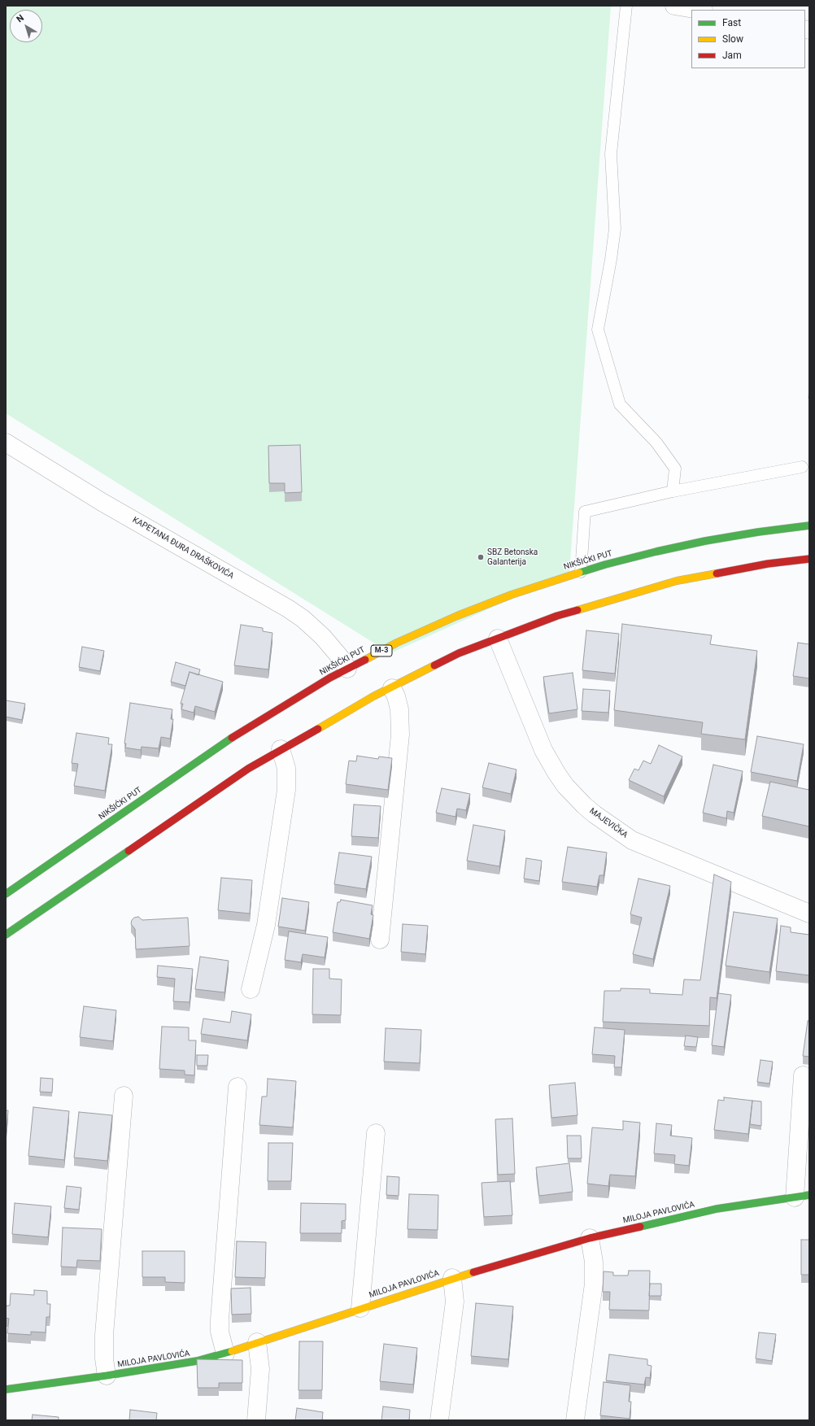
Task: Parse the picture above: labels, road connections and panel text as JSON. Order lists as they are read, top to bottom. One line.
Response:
{"streets":{"main road":["NIKŠIĆKI PUT","M-3","MILOJA PAVLOVIĆA"],"street":["KAPETANA ĐURA DRAŠKOVIĆA","MAJEVIČKA"]},"crossings":[["KAPETANA ĐURA DRAŠKOVIĆA","NIKŠIĆKI PUT"]],"places":["SBZ Betonska Galanterija"],"legend":["Fast","Slow","Jam"],"north":"top left"}
